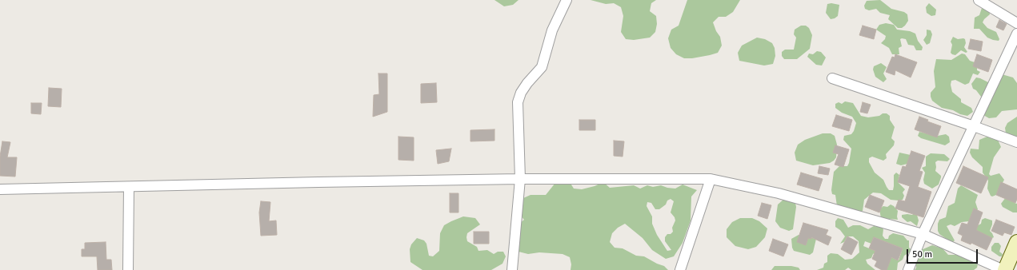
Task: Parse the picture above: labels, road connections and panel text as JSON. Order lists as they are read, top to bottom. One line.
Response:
{"scale_bar":"50 m"}
